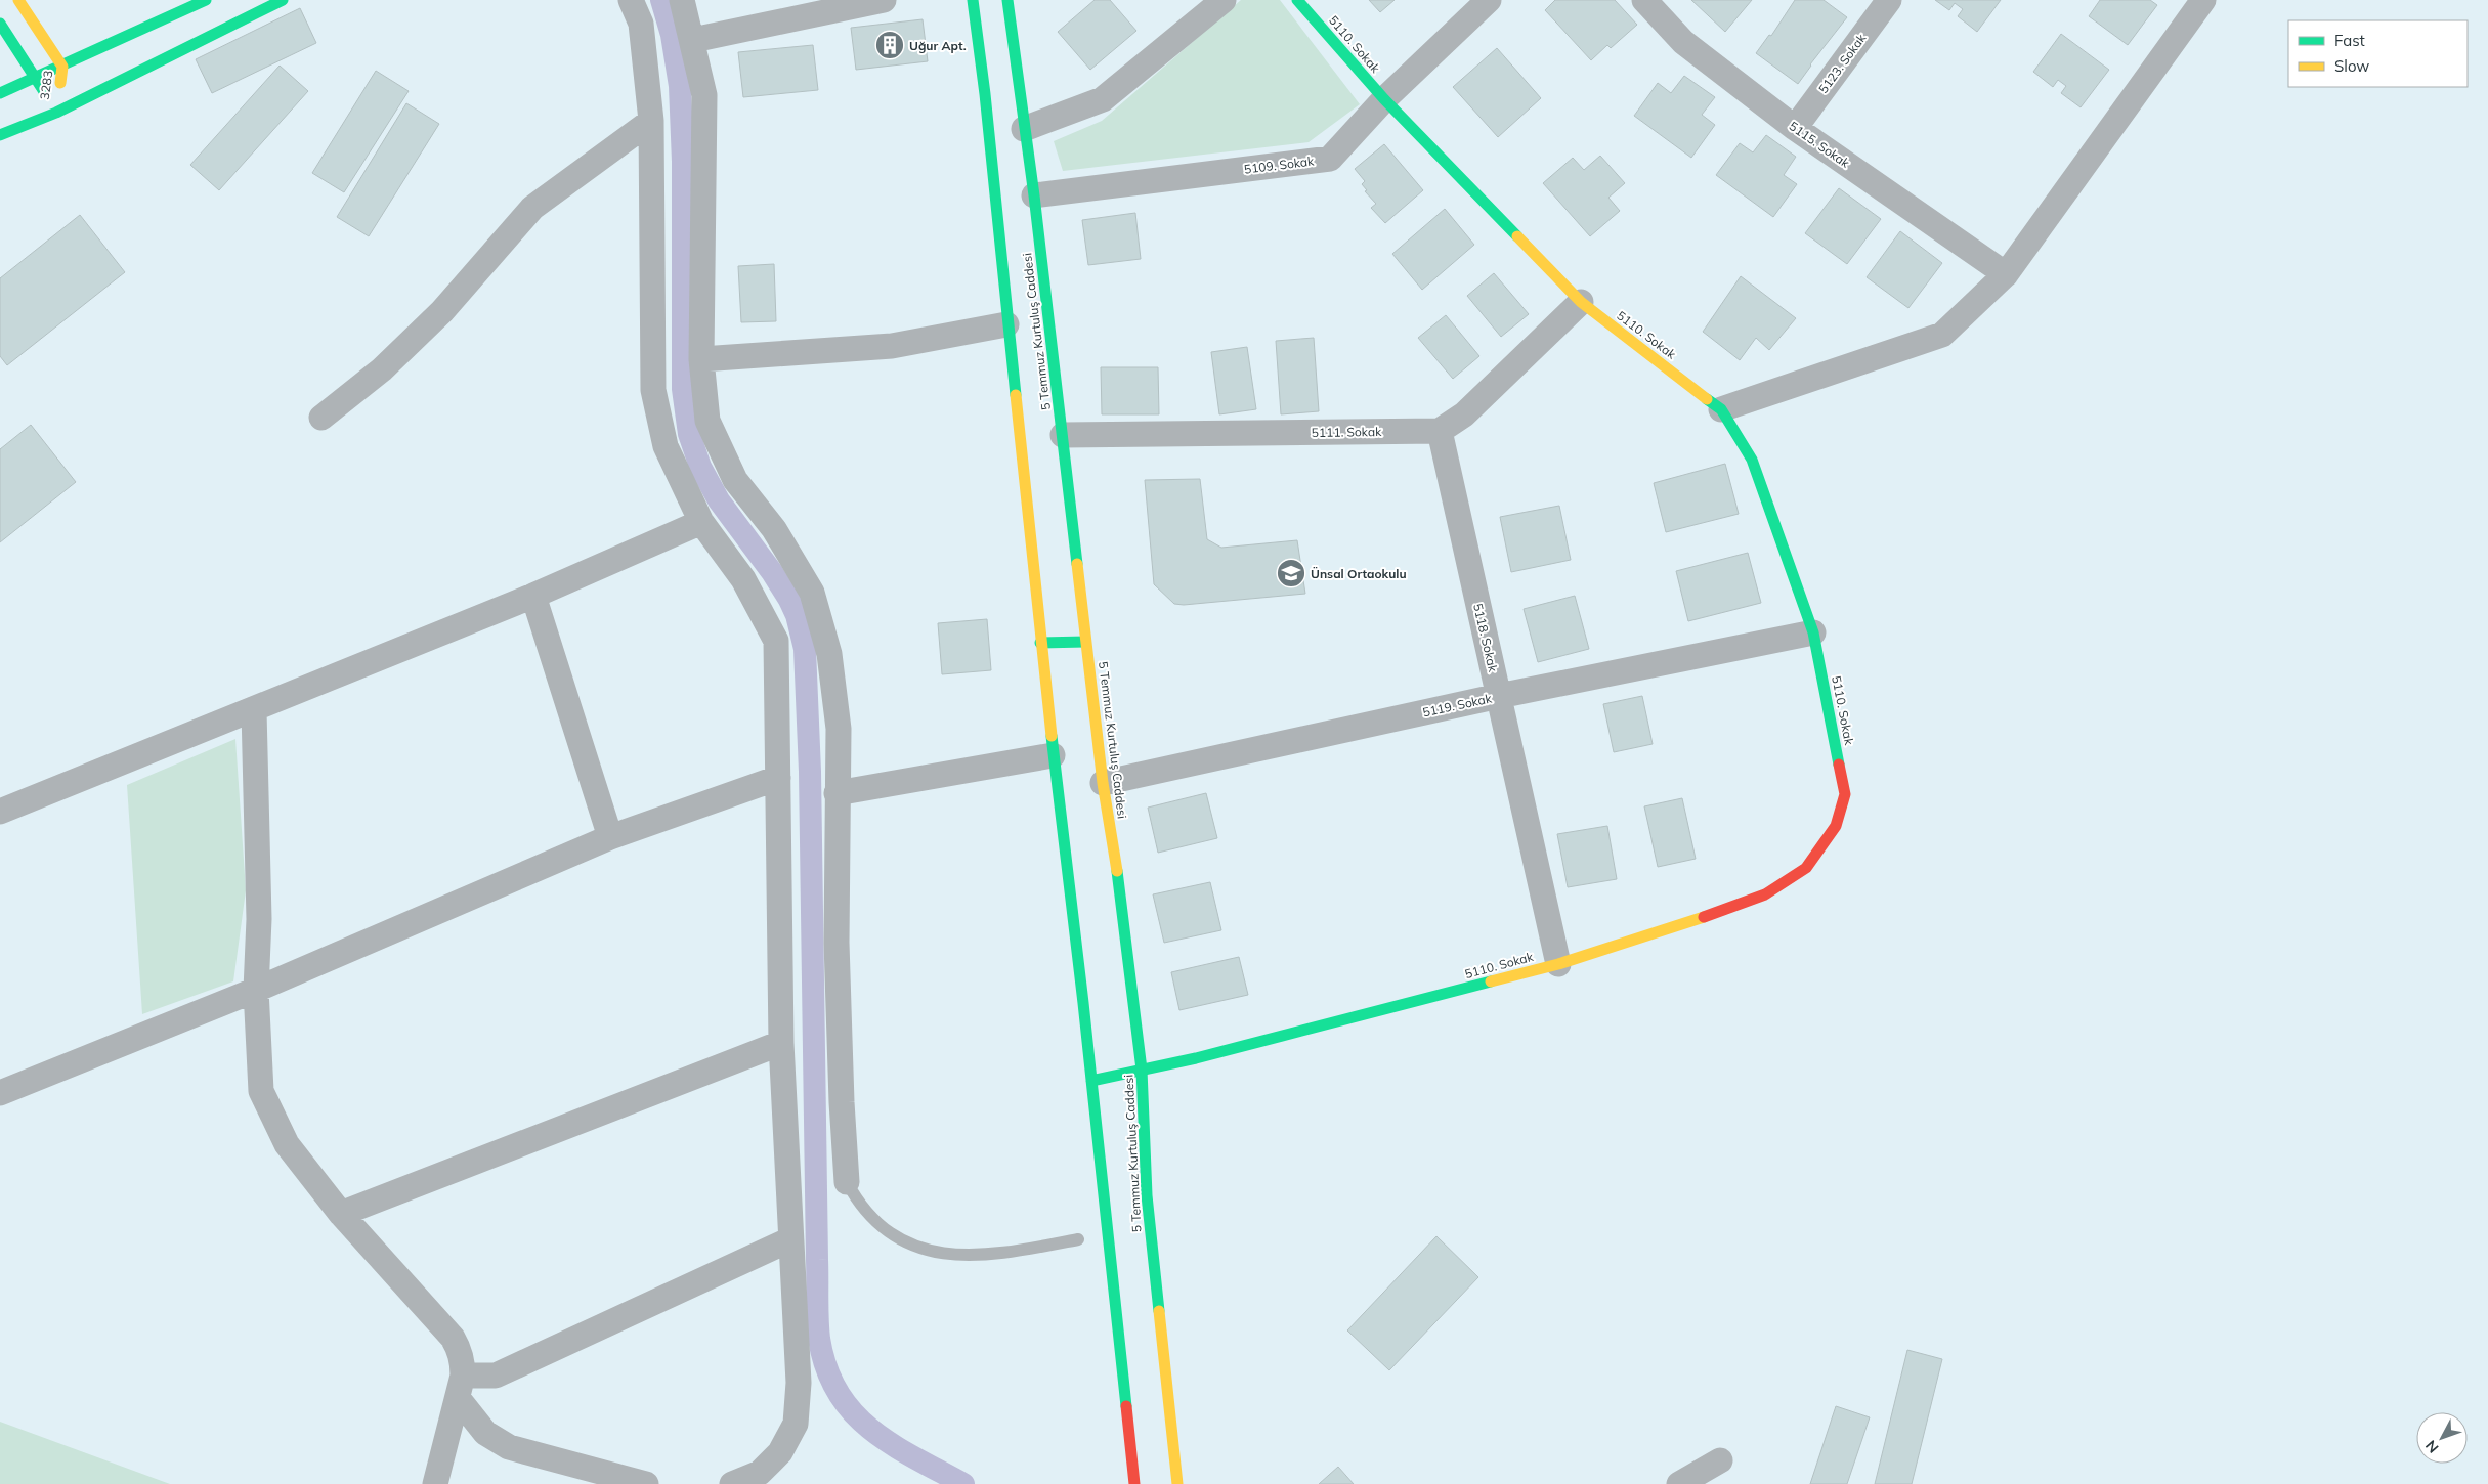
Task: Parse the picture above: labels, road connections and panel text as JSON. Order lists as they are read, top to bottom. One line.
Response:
{"streets":{"main road":["5110. Sokak","3283","5 Temmuz Kurtuluş Caddesi"],"street":["5123. Sokak","5115. Sokak","5109. Sokak","5111. Sokak","5118. Sokak","5119. Sokak"]},"crossings":[["5110. Sokak","5109. Sokak"],["5110. Sokak","5 Temmuz Kurtuluş Caddesi"],["5110. Sokak","5118. Sokak"],["5110. Sokak","5119. Sokak"],["5123. Sokak","5115. Sokak"],["5109. Sokak","5 Temmuz Kurtuluş Caddesi"],["5 Temmuz Kurtuluş Caddesi","5111. Sokak"],["5 Temmuz Kurtuluş Caddesi","5119. Sokak"],["5111. Sokak","5118. Sokak"],["5118. Sokak","5119. Sokak"]],"places":{"building":["Uğur Apt."],"school or university":["Ünsal Ortaokulu"]},"legend":["Fast","Slow"],"north":"bottom left"}
